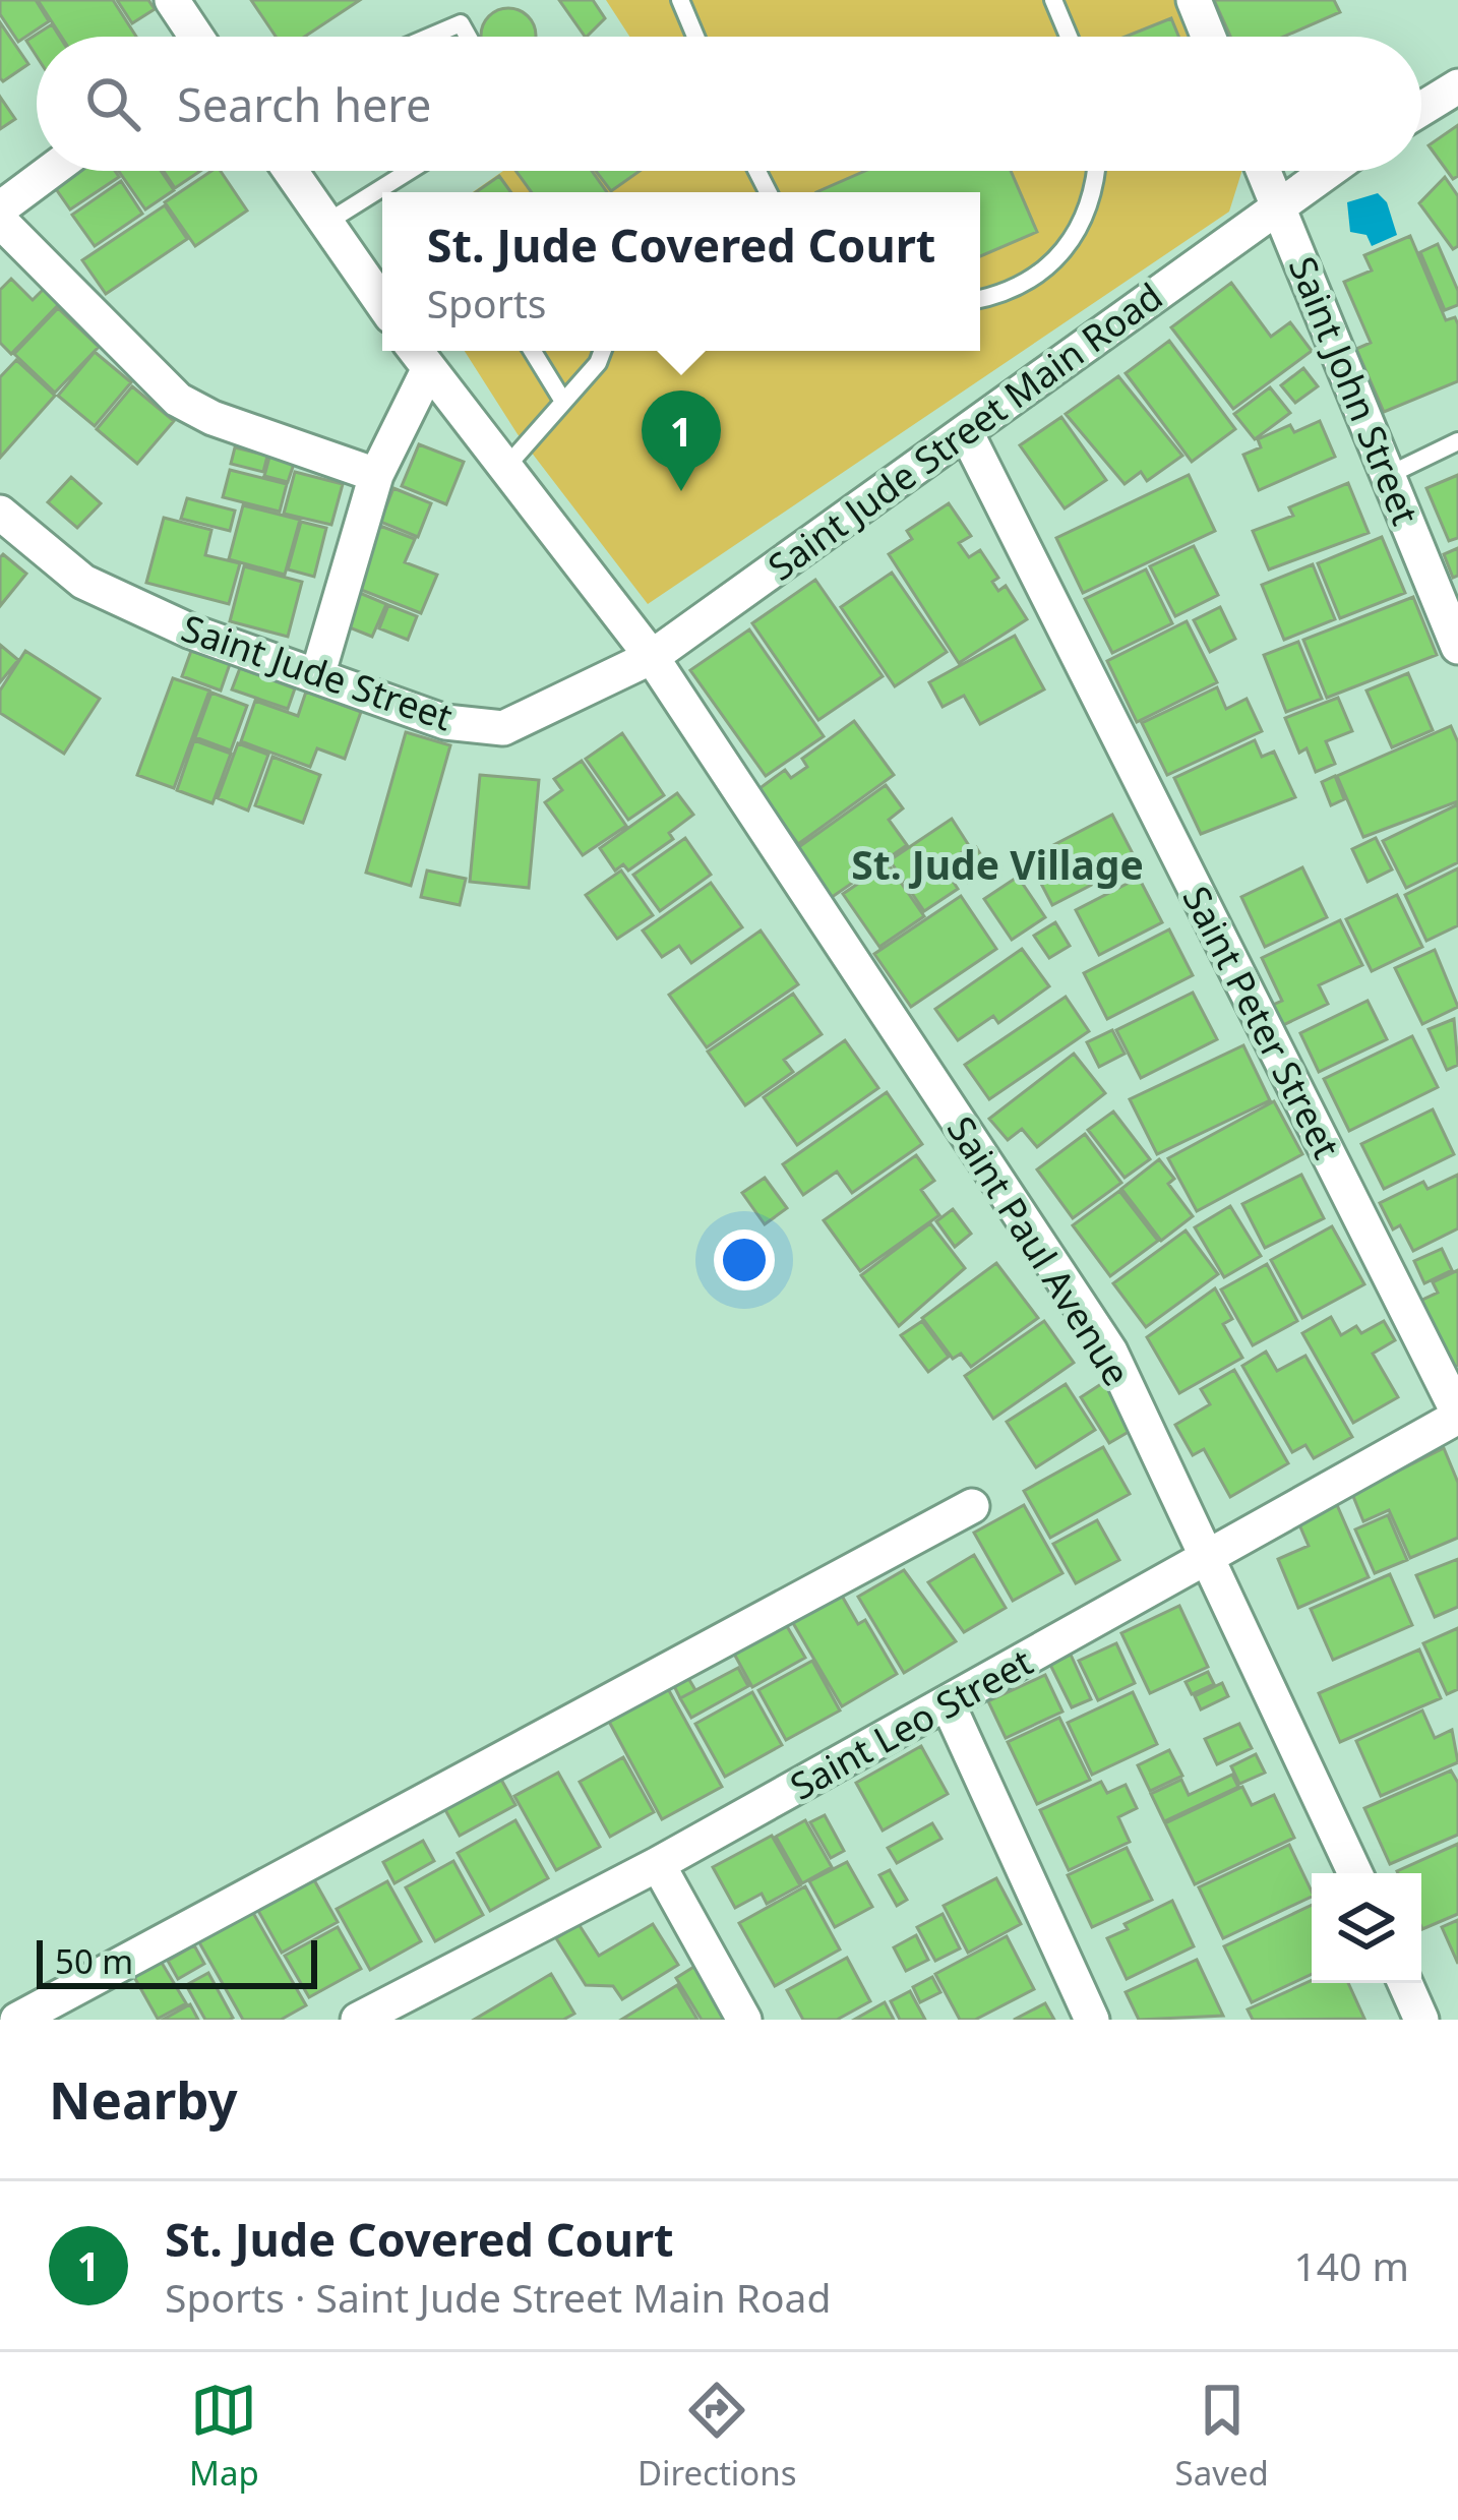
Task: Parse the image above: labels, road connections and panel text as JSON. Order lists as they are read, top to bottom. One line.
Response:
{"streets":{"street":["Saint John Street","Saint Jude Street Main Road","Saint Jude Street","Saint Peter Street","Saint Paul Avenue","Saint Leo Street"]},"crossings":[["Saint John Street","Saint Jude Street Main Road"],["Saint Jude Street Main Road","Saint Jude Street"],["Saint Jude Street Main Road","Saint Peter Street"],["Saint Jude Street Main Road","Saint Paul Avenue"],["Saint Jude Street","Saint Paul Avenue"],["Saint Peter Street","Saint Leo Street"],["Saint Paul Avenue","Saint Leo Street"]],"districts":["St. Jude Village"],"scale_bar":"50 m","page":{"search":"Search here","popup":["St. Jude Covered Court","Sports"],"pins":"1","scale":"50 m","heading":"Nearby","list":[{"mark":"1","name":"St. Jude Covered Court","note":"Sports · Saint Jude Street Main Road","value":"140 m"}],"nav":["Map","Directions","Saved"]}}
